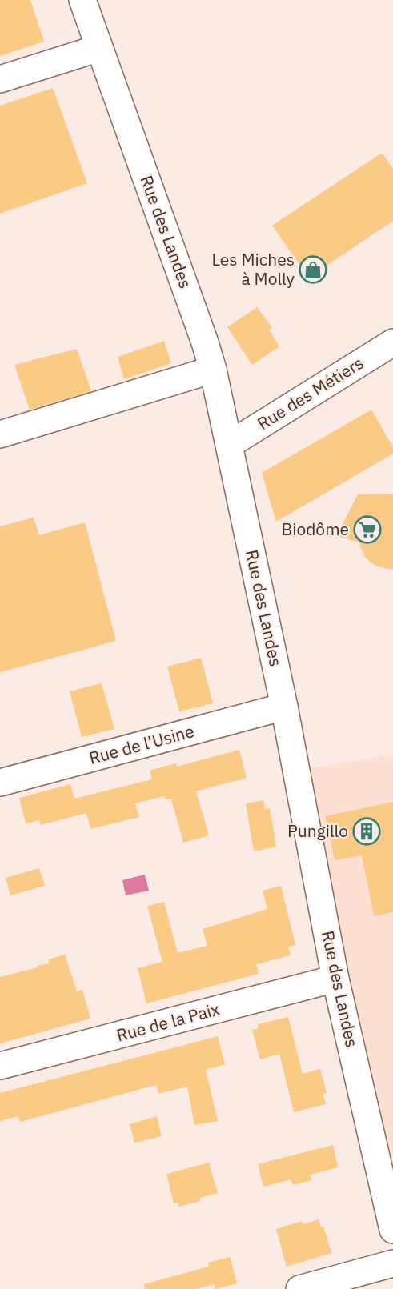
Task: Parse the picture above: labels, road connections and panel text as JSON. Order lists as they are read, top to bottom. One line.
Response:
{"streets":{"street":["Rue des Landes","Rue des Métiers","Rue de l'Usine","Rue de la Paix"]},"crossings":[["Rue des Landes","Rue des Métiers"],["Rue des Landes","Rue de l'Usine"],["Rue des Landes","Rue de la Paix"]],"places":{"shop":["Les Miches à Molly"],"supermarket":["Biodôme"],"building":["Pungillo"]}}
